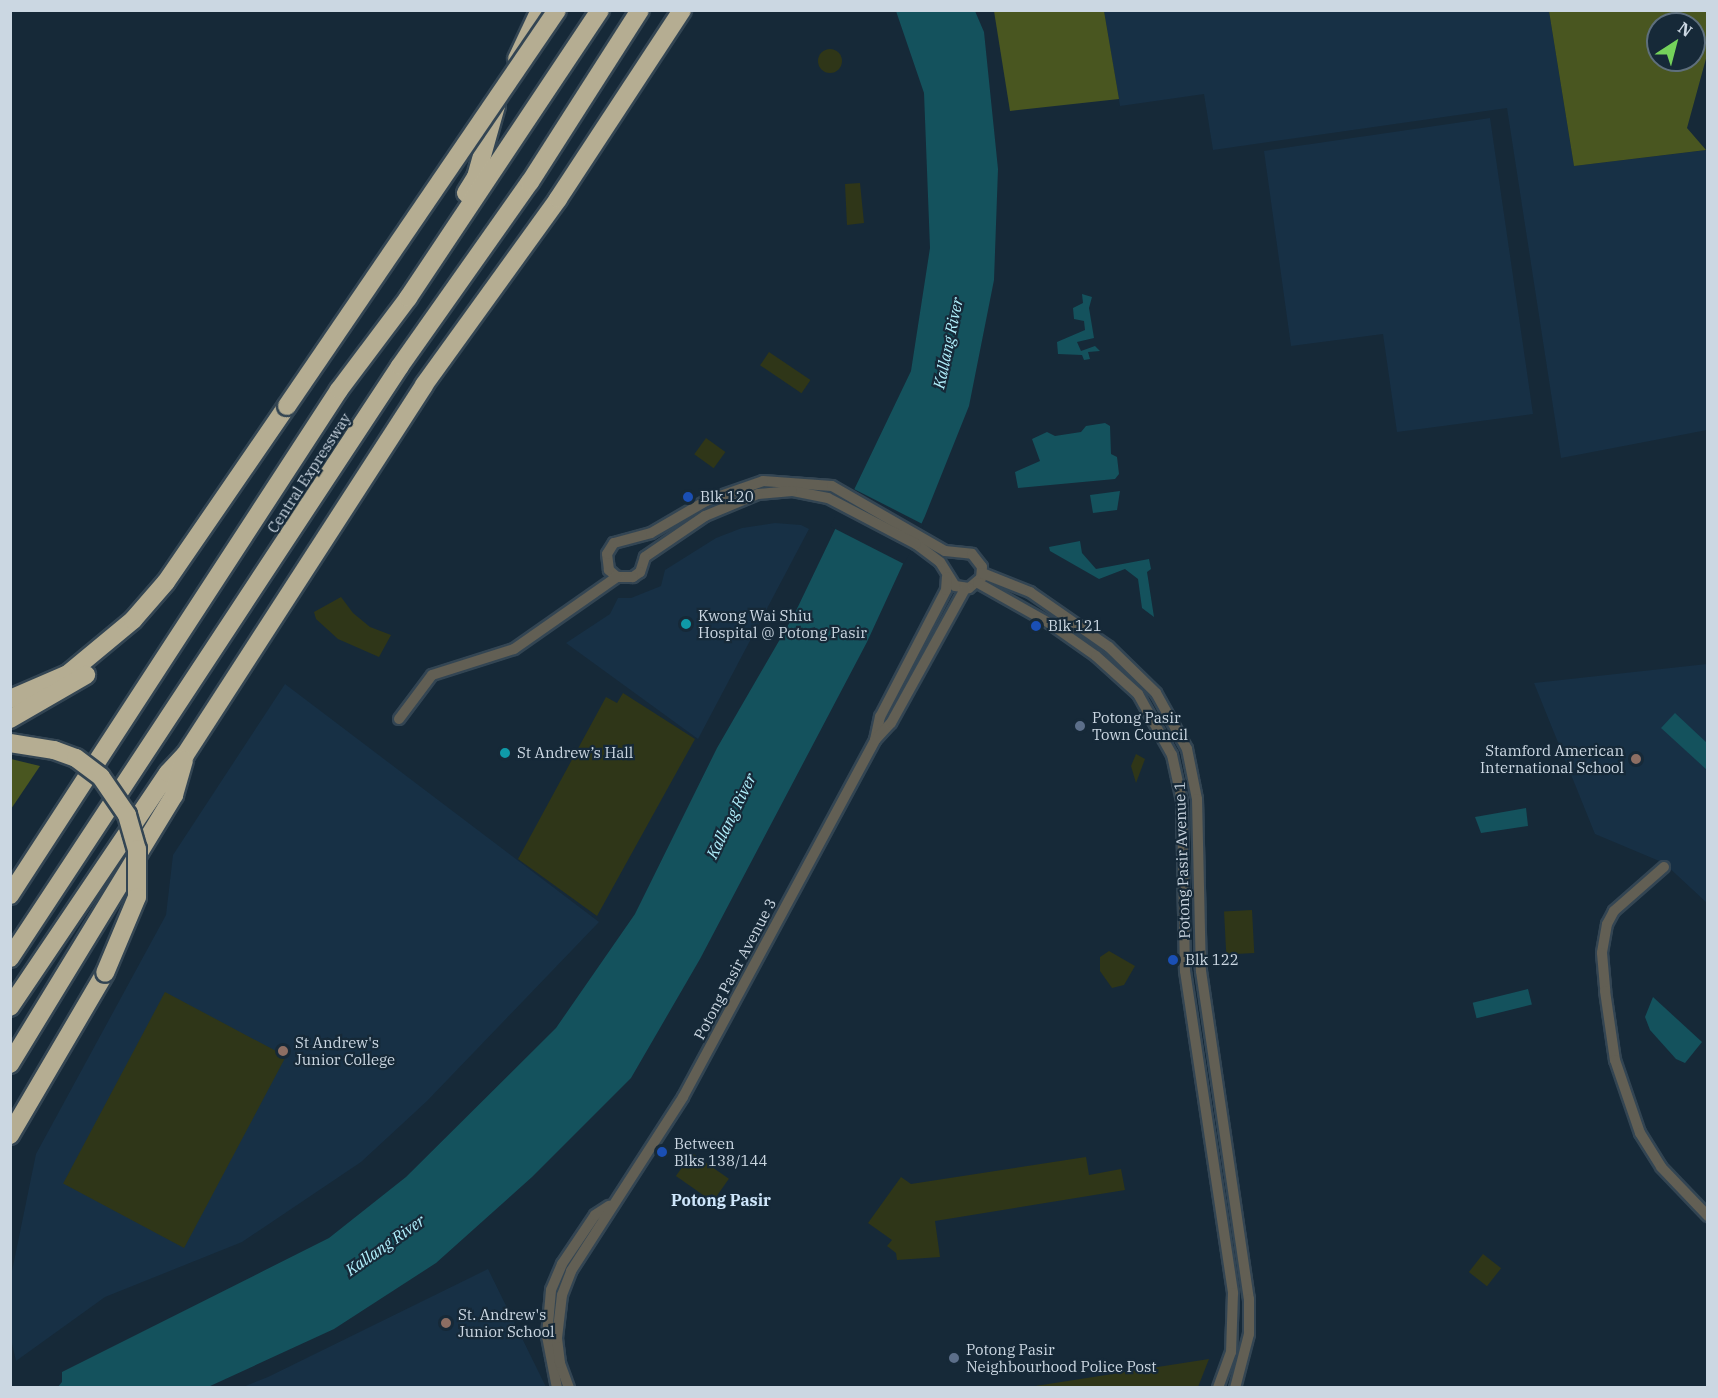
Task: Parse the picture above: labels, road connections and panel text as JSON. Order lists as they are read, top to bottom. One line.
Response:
{"streets":{"highway":["Central Expressway"],"street":["Potong Pasir Avenue 1","Potong Pasir Avenue 3"]},"crossings":[["Potong Pasir Avenue 1","Potong Pasir Avenue 3"]],"districts":["Potong Pasir"],"water":["Kallang River"],"places":["Blk 120","Kwong Wai Shiu Hospital @ Potong Pasir","Blk 121","Potong Pasir Town Council","St Andrew’s Hall","Stamford American International School","Blk 122","St Andrew's Junior College","Between Blks 138/144","St. Andrew's Junior School","Potong Pasir Neighbourhood Police Post"],"north":"top right"}
